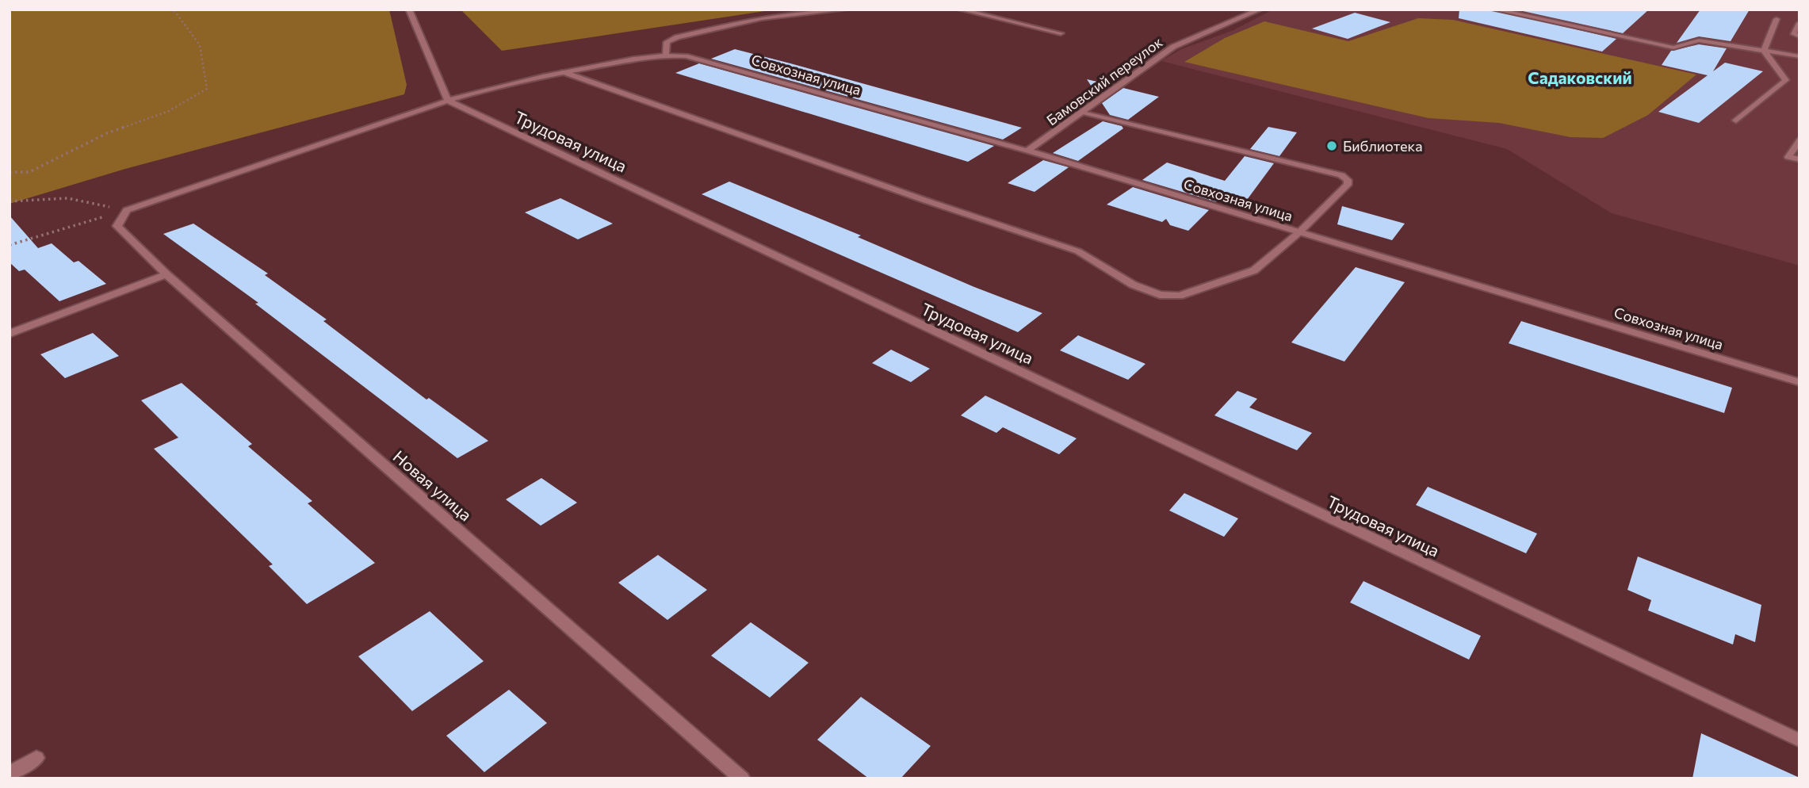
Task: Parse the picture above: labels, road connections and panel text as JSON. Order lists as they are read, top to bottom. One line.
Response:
{"streets":{"street":["Совхозная улица","Бамовский переулок","Трудовая улица","Новая улица"]},"crossings":[["Совхозная улица","Бамовский переулок"],["Совхозная улица","Трудовая улица"]],"districts":["Садаковский"],"places":["Библиотека"]}
